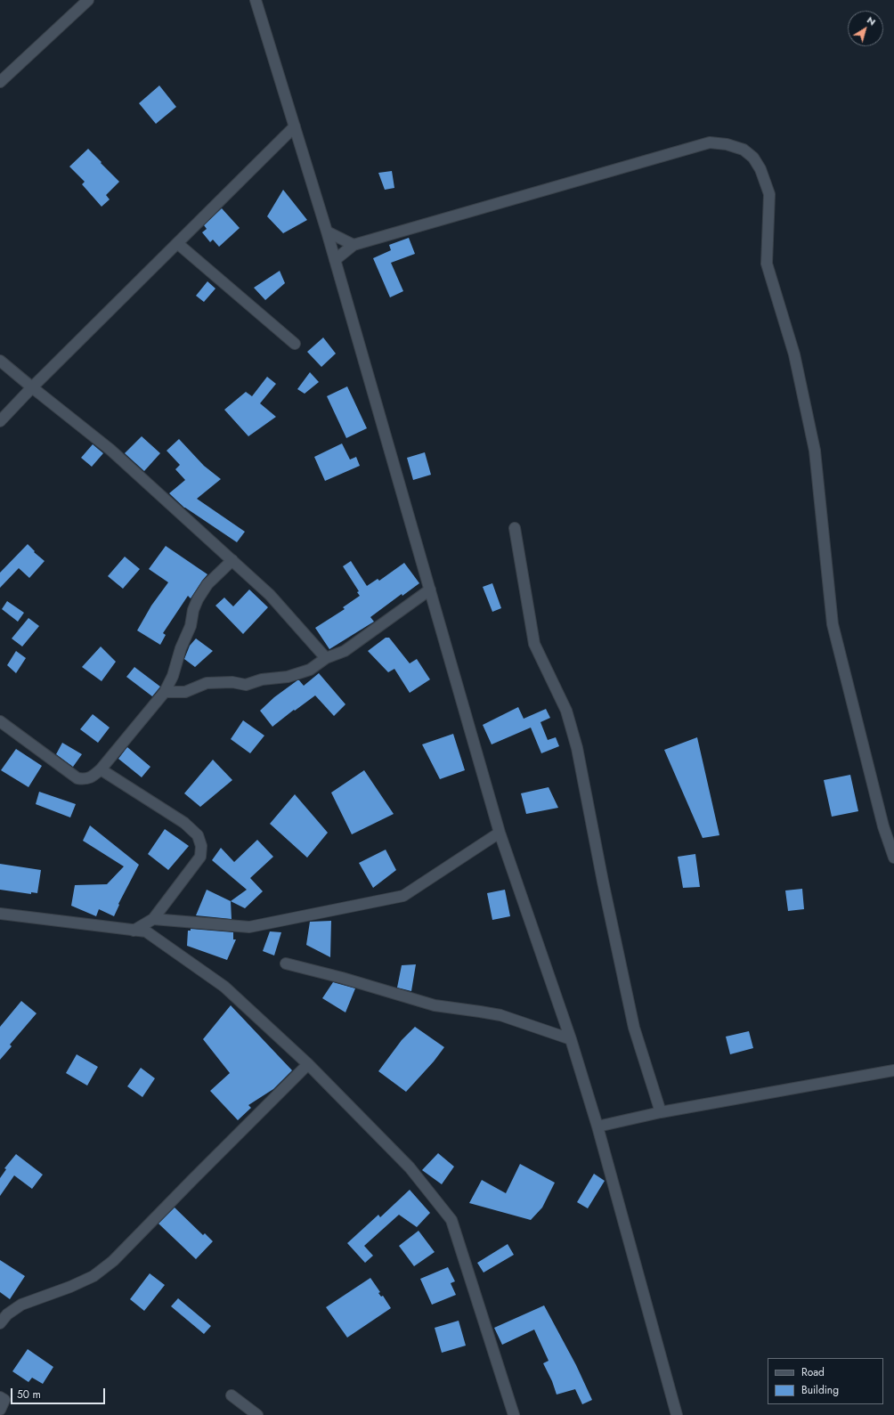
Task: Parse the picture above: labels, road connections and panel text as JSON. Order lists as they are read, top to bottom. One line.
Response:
{"legend":["Road","Building"],"scale_bar":"50 m","north":"top right"}
